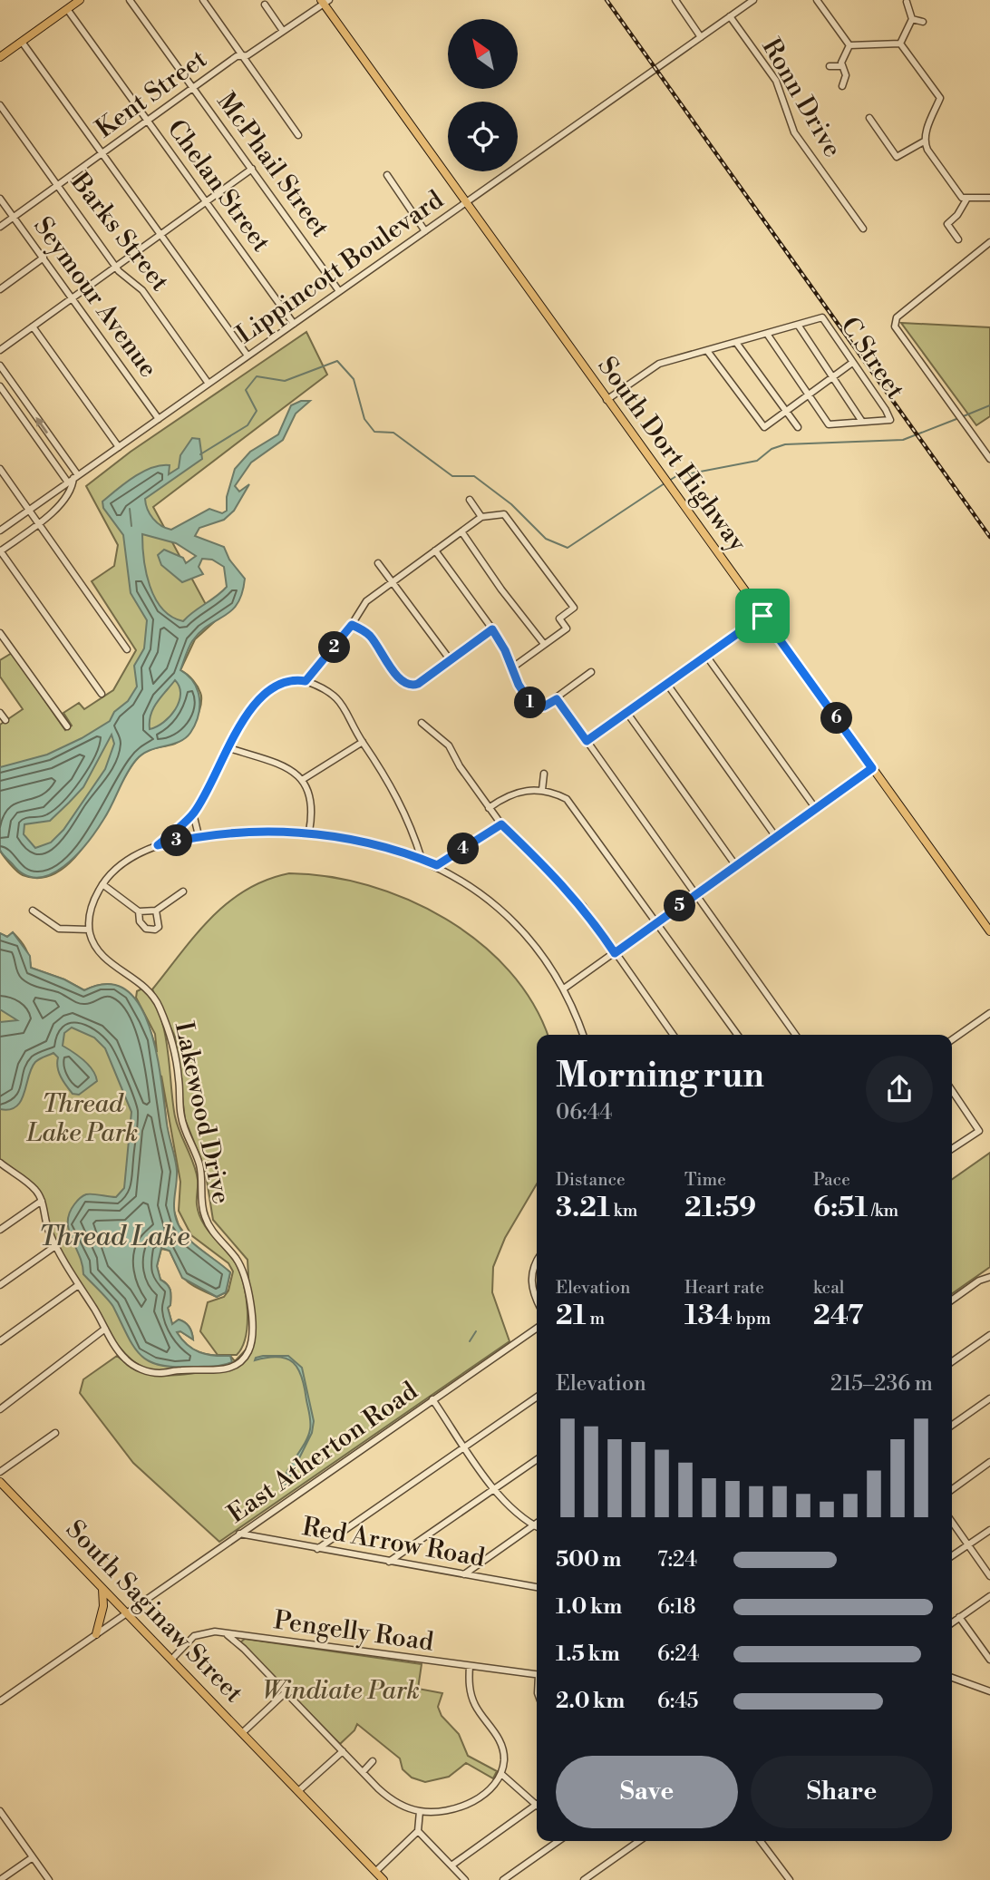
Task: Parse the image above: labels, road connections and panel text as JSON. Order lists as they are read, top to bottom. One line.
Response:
{"streets":{"main road":["South Dort Highway","South Saginaw Street"],"street":["Kent Street","Ronn Drive","McPhail Street","Chelan Street","Barks Street","Lippincott Boulevard","Seymour Avenue","C Street","Lakewood Drive","East Atherton Road","Red Arrow Road","Pengelly Road"]},"crossings":[["Kent Street","McPhail Street"],["Kent Street","Chelan Street"],["Kent Street","Barks Street"],["Kent Street","Seymour Avenue"],["Kent Street","South Dort Highway"],["Ronn Drive","Lippincott Boulevard"],["McPhail Street","Lippincott Boulevard"],["Chelan Street","Lippincott Boulevard"],["Barks Street","Lippincott Boulevard"],["Lippincott Boulevard","Seymour Avenue"],["Lippincott Boulevard","South Dort Highway"],["East Atherton Road","Red Arrow Road"],["East Atherton Road","South Saginaw Street"],["South Saginaw Street","Pengelly Road"]],"water":["Thread Lake"],"parks":["Thread Lake Park","Windiate Park"],"north":"top left","page":{"pins":["2","1","6","3","4","5"],"heading":["Morning run","06:44"],"stats":[["Distance","3.21 km"],["Time","21:59"],["Pace","6:51 /km"],["Elevation","21 m"],["Heart rate","134 bpm"],["kcal","247"]],"chart":["Elevation","215–236 m"],"list":[{"name":"500 m","note":"7:24"},{"name":"1.0 km","note":"6:18"},{"name":"1.5 km","note":"6:24"},{"name":"2.0 km","note":"6:45"}],"buttons":["Save","Share"]}}
